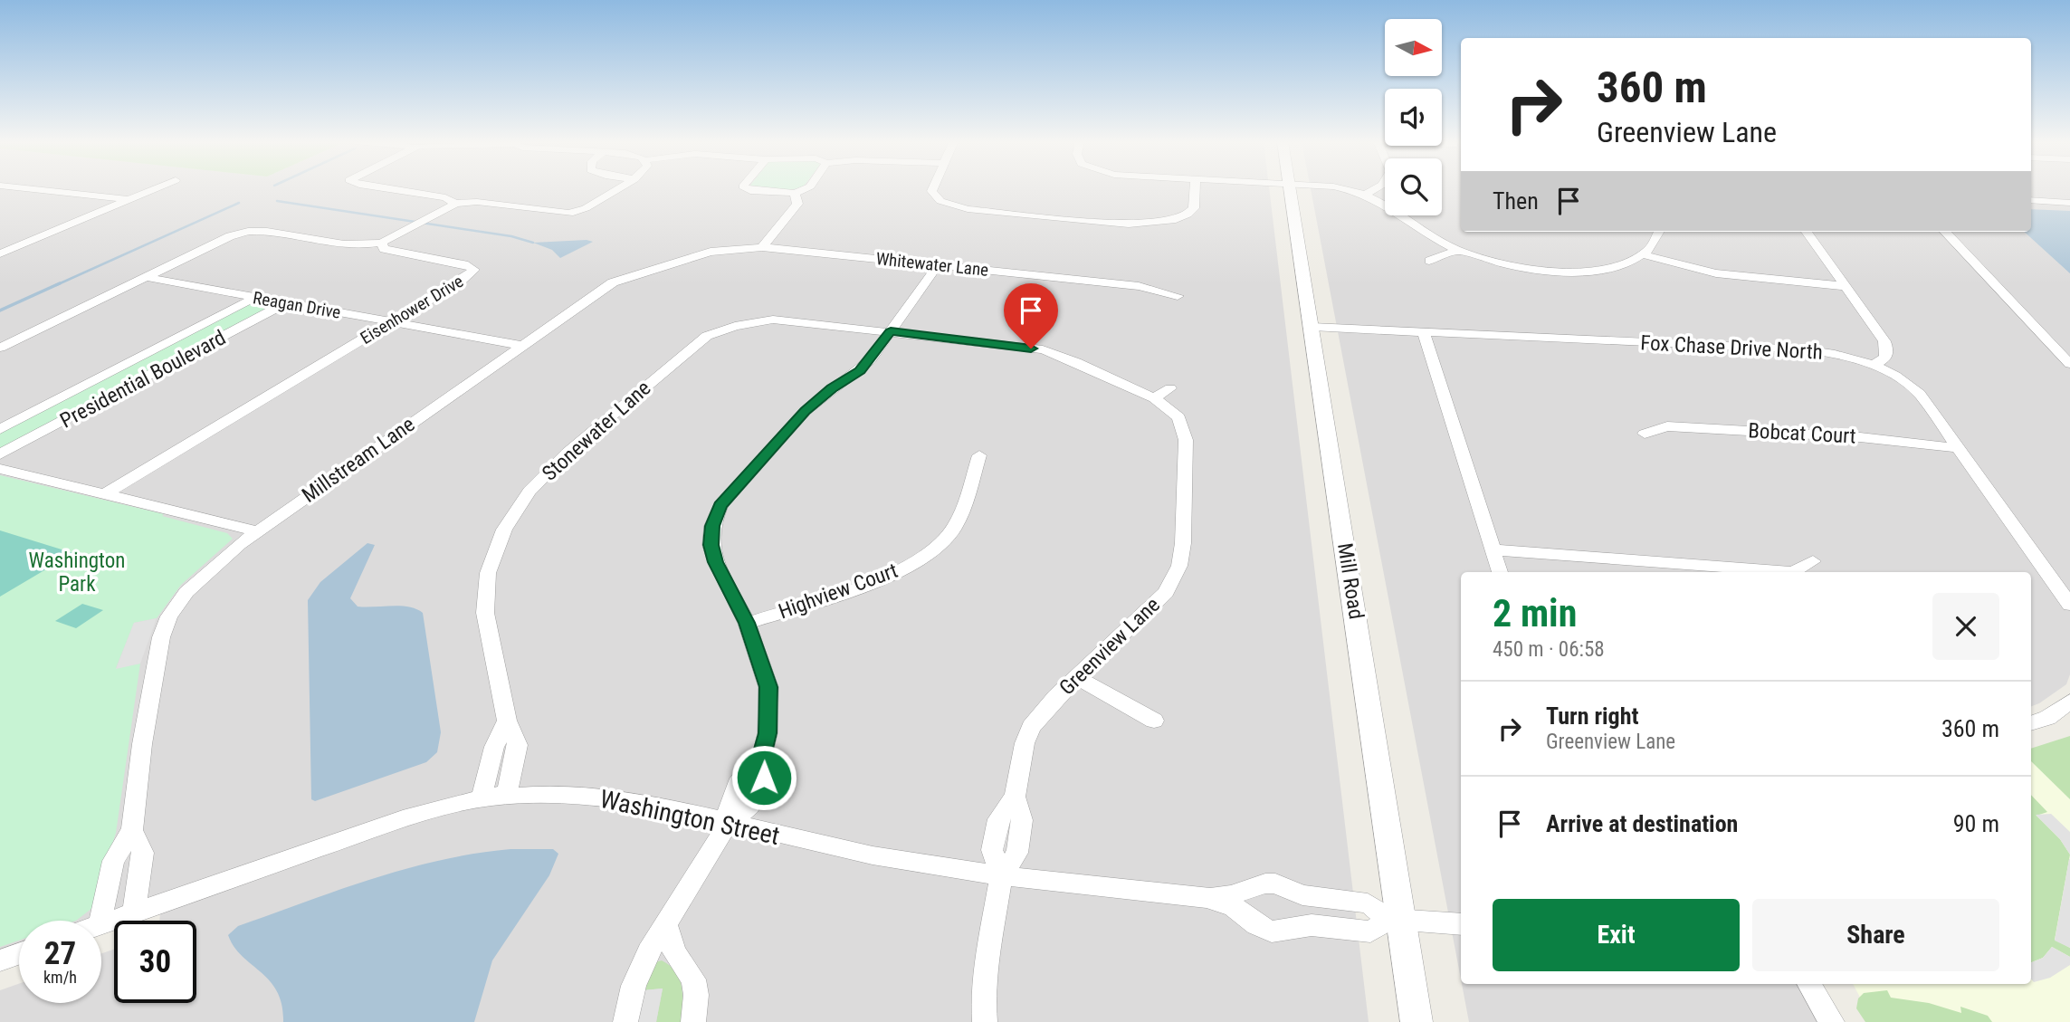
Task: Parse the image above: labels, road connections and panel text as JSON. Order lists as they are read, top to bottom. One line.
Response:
{"streets":{"street":["Whitewater Lane","Reagan Drive","Eisenhower Drive","Fox Chase Drive North","Presidential Boulevard","Stonewater Lane","Bobcat Court","Millstream Lane","Mill Road","Highview Court","Greenview Lane","Washington Street"]},"crossings":[["Whitewater Lane","Millstream Lane"],["Reagan Drive","Eisenhower Drive"],["Reagan Drive","Presidential Boulevard"],["Reagan Drive","Millstream Lane"],["Fox Chase Drive North","Bobcat Court"],["Fox Chase Drive North","Mill Road"],["Stonewater Lane","Greenview Lane"],["Stonewater Lane","Washington Street"],["Millstream Lane","Washington Street"],["Mill Road","Washington Street"],["Greenview Lane","Washington Street"]],"parks":["Washington Park"],"north":"right","page":{"turn":["360 m","Greenview Lane"],"then":"Then","heading":["2 min","450 m · 06:58"],"list":[{"name":"Turn right","note":"Greenview Lane","value":"360 m"},{"name":"Arrive at destination","value":"90 m"}],"buttons":["Exit","Share"],"speed":"27 km/h","limit":"30"}}
